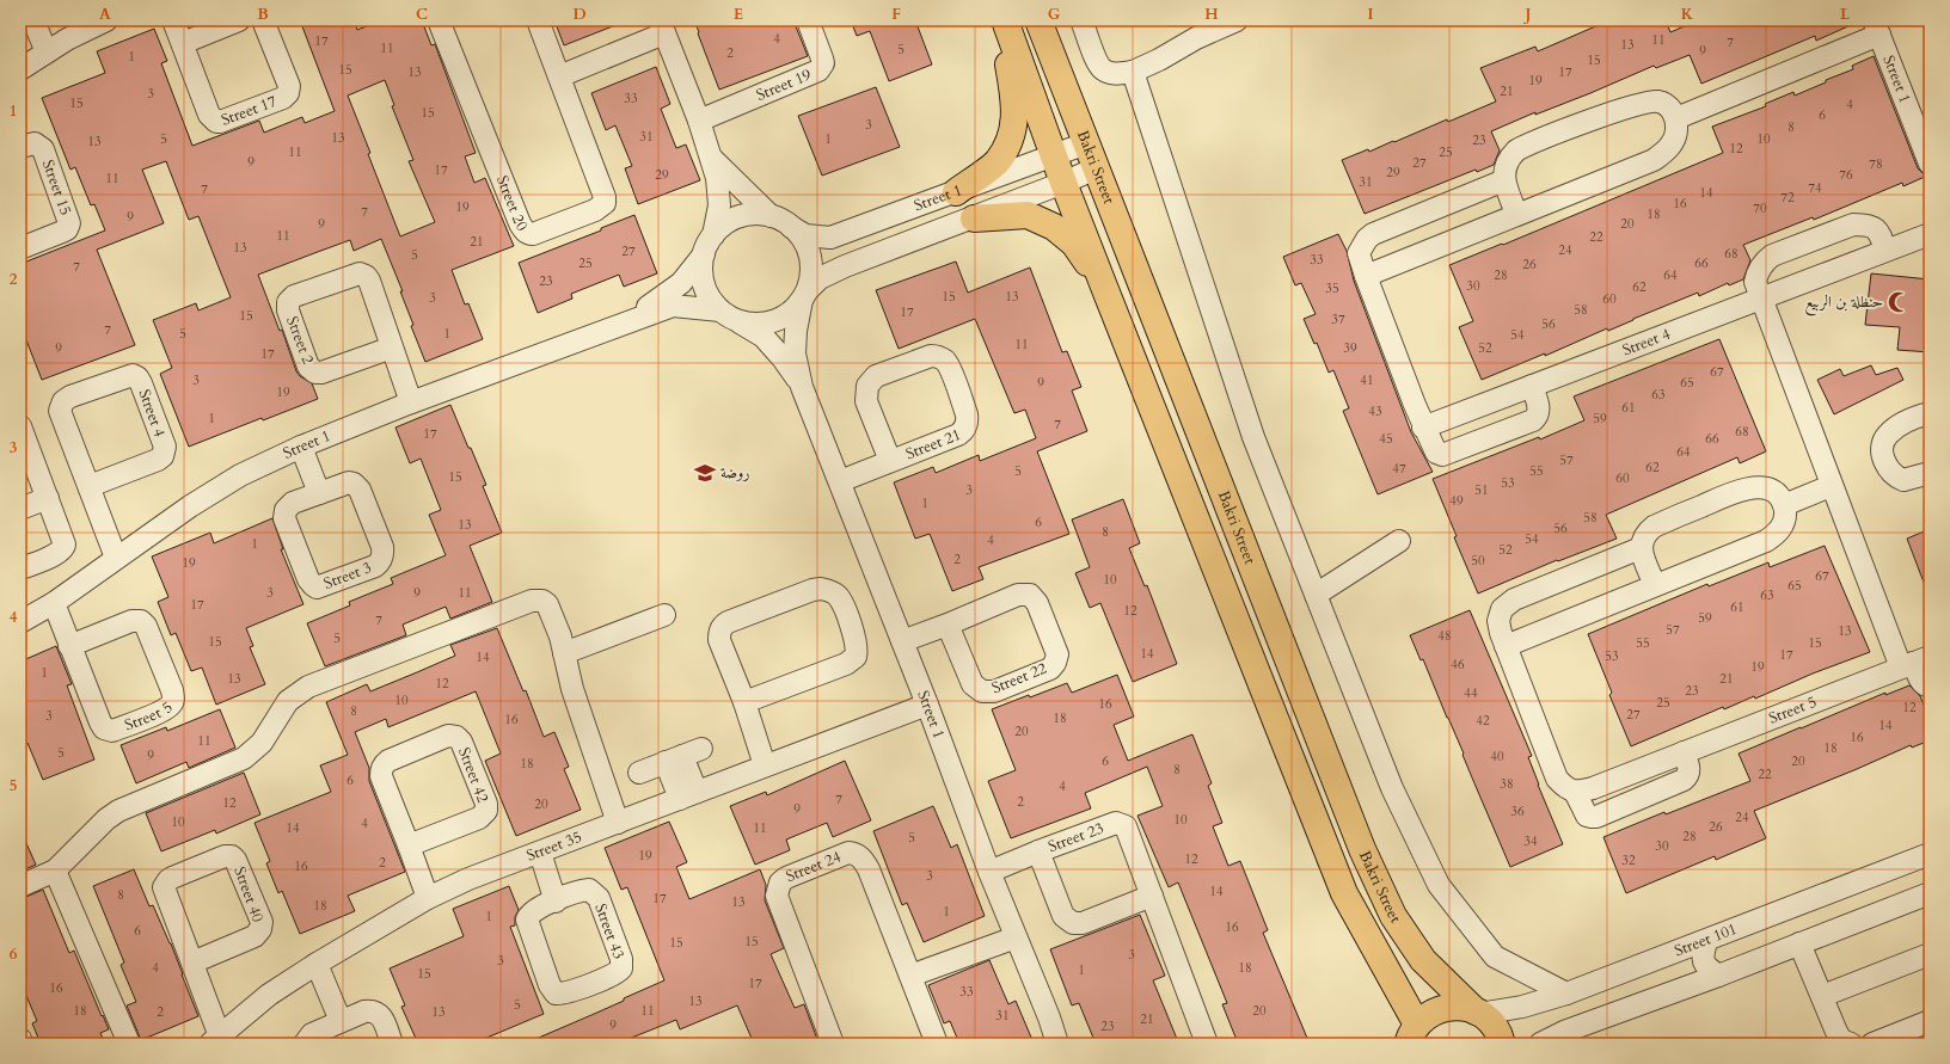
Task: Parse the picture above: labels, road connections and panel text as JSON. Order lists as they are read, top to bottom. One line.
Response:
{"streets":{"main road":["Bakri Street"],"street":["Street 1","Street 19","Street 17","Street 15","Street 20","Street 2","Street 4","Street 21","Street 3","Street 22","Street 5","Street 42","Street 23","Street 35","Street 24","Street 40","Street 43","Street 101"]},"crossings":[["Street 1","Bakri Street"],["Street 1","Street 2"],["Street 1","Street 4"],["Street 1","Street 21"],["Street 1","Street 22"],["Street 1","Street 5"],["Street 1","Street 23"],["Street 1","Street 35"],["Bakri Street","Street 101"],["Street 42","Street 35"],["Street 35","Street 40"]],"places":{"mosque":["حنظلة بن الربيع"],"school or university":["روضة"]},"house_numbers":["4","11","17","7","13","11","5","9","2","1","15","15","13","17","19","21","3","33","15","4","15","6","3","8","31","13","5","1","10","23","13","12","11","25","9","27","78","17","29","29","76","11","31","74","7","14","72","16","19","70","7","18","9","9","20","11","22","21","13","24","27","68","5","33","25","66","26","7","28","64","23","30","62","35","15","13","3","60","58","17","15","37","56","7","5","1","54","11","9","39","52","17","67","3","41","9","65","19","63","61","43","1","59","7","68","17","45","66","64","57","62","47","5","55","15","60","53","3","51","49","1","58","6","13","56","8","54","4","1","52","2","50","19","67","10","65","3","9","11","63","17","61","12","59","7","57","13","48","5","15","55","15","14","17","53","14","46","19","1","13","21","12","23","44","10","25","16","12","8","27","3","18","16","42","14","20","16","11","18","5","9","40","6","20","18","8","22","6","38","4","7","2","12","20","9","36","24","10","10","4","26","14","11","28","5","34","30","19","12","32","2","16","3","14","8","17","13","18","1","1","16","6","15","15","3","3","4","18","1","15","17","16","33","13","5","18","11","20","2","13","31","21","9","23"],"grid":{"columns":["A","B","C","D","E","F","G","H","I","J","K","L"],"rows":["1","2","3","4","5","6"]}}
